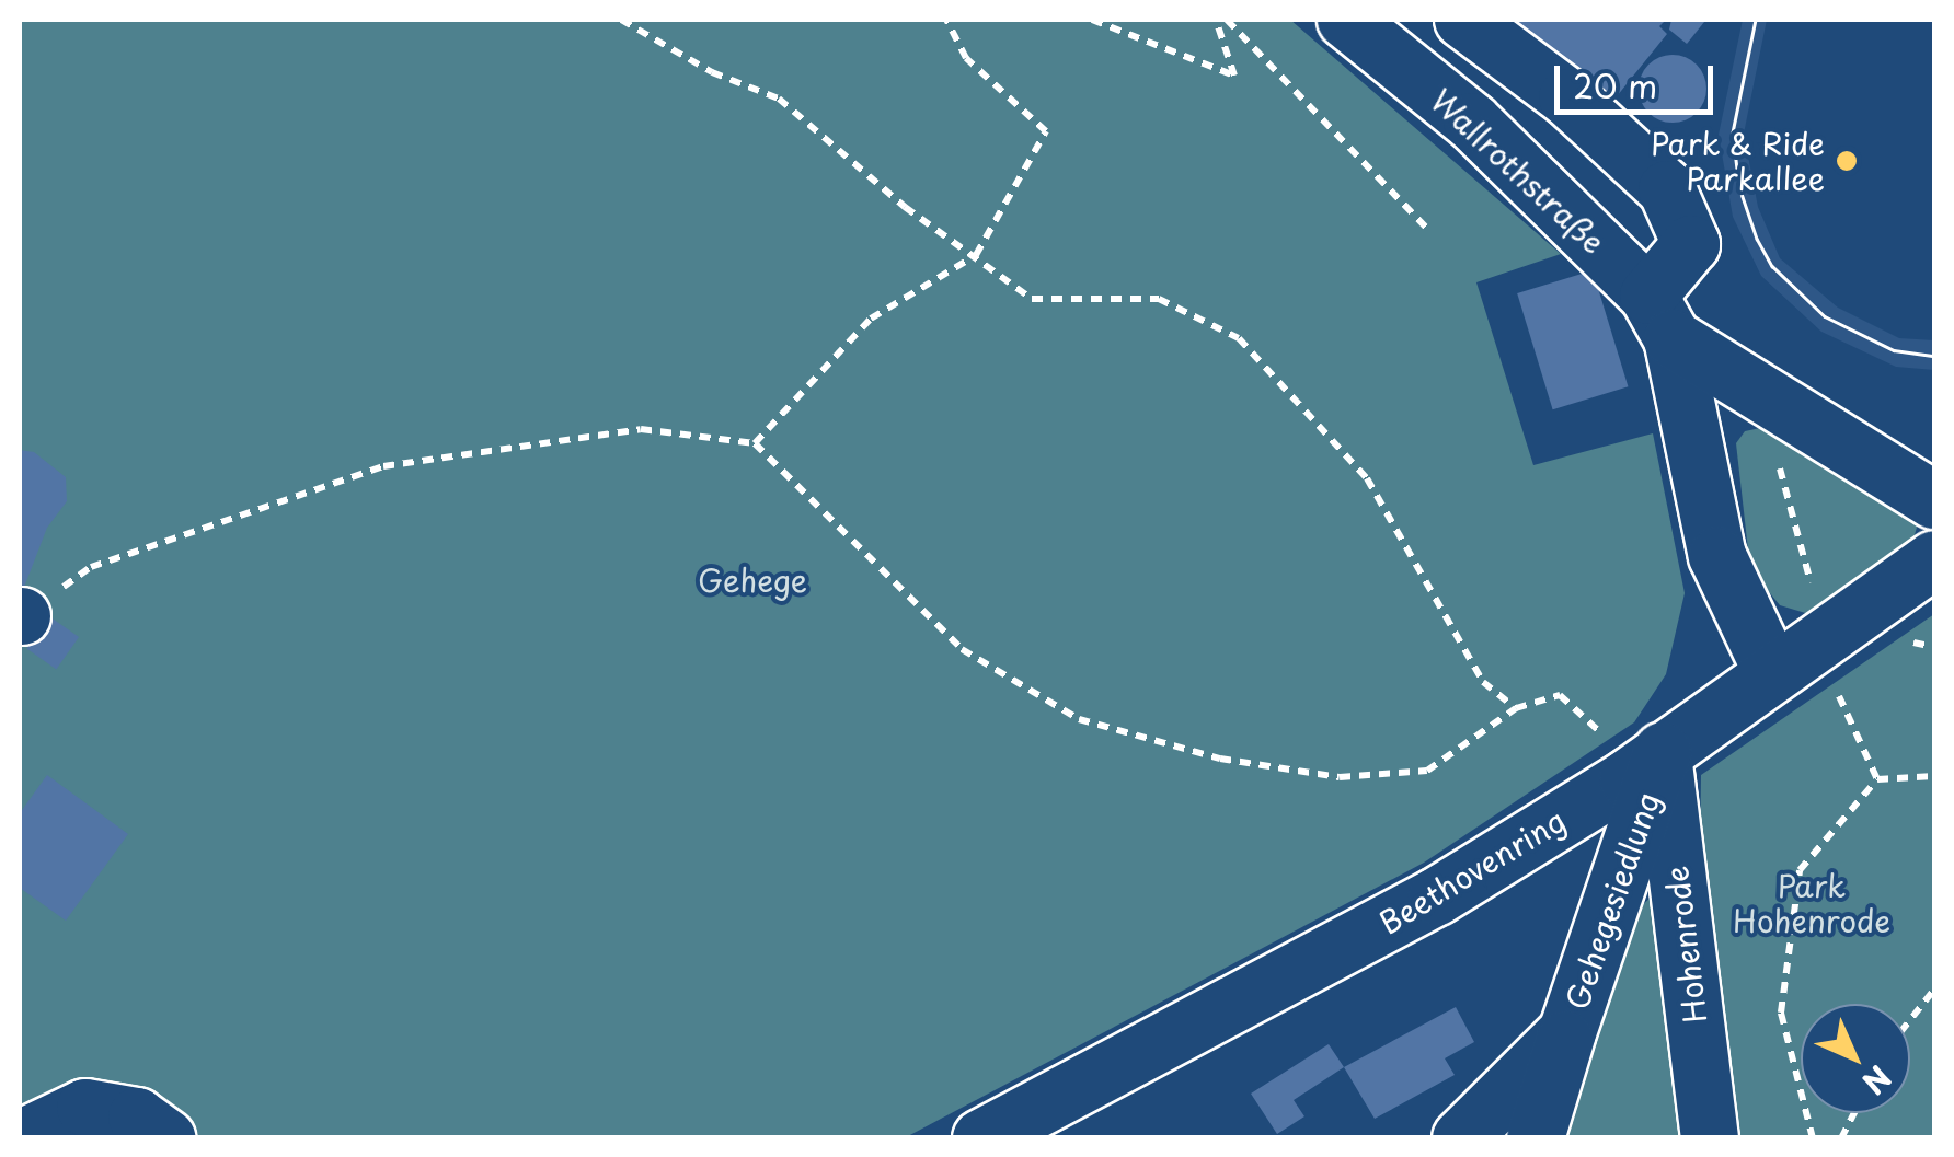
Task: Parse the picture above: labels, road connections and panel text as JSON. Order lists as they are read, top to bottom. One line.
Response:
{"streets":{"street":["Wallrothstraße","Beethovenring","Gehegesiedlung","Hohenrode"]},"crossings":[["Beethovenring","Gehegesiedlung"],["Beethovenring","Hohenrode"],["Gehegesiedlung","Hohenrode"]],"parks":["Gehege","Park Hohenrode"],"places":["Park & Ride Parkallee"],"scale_bar":"20 m","north":"bottom right"}
